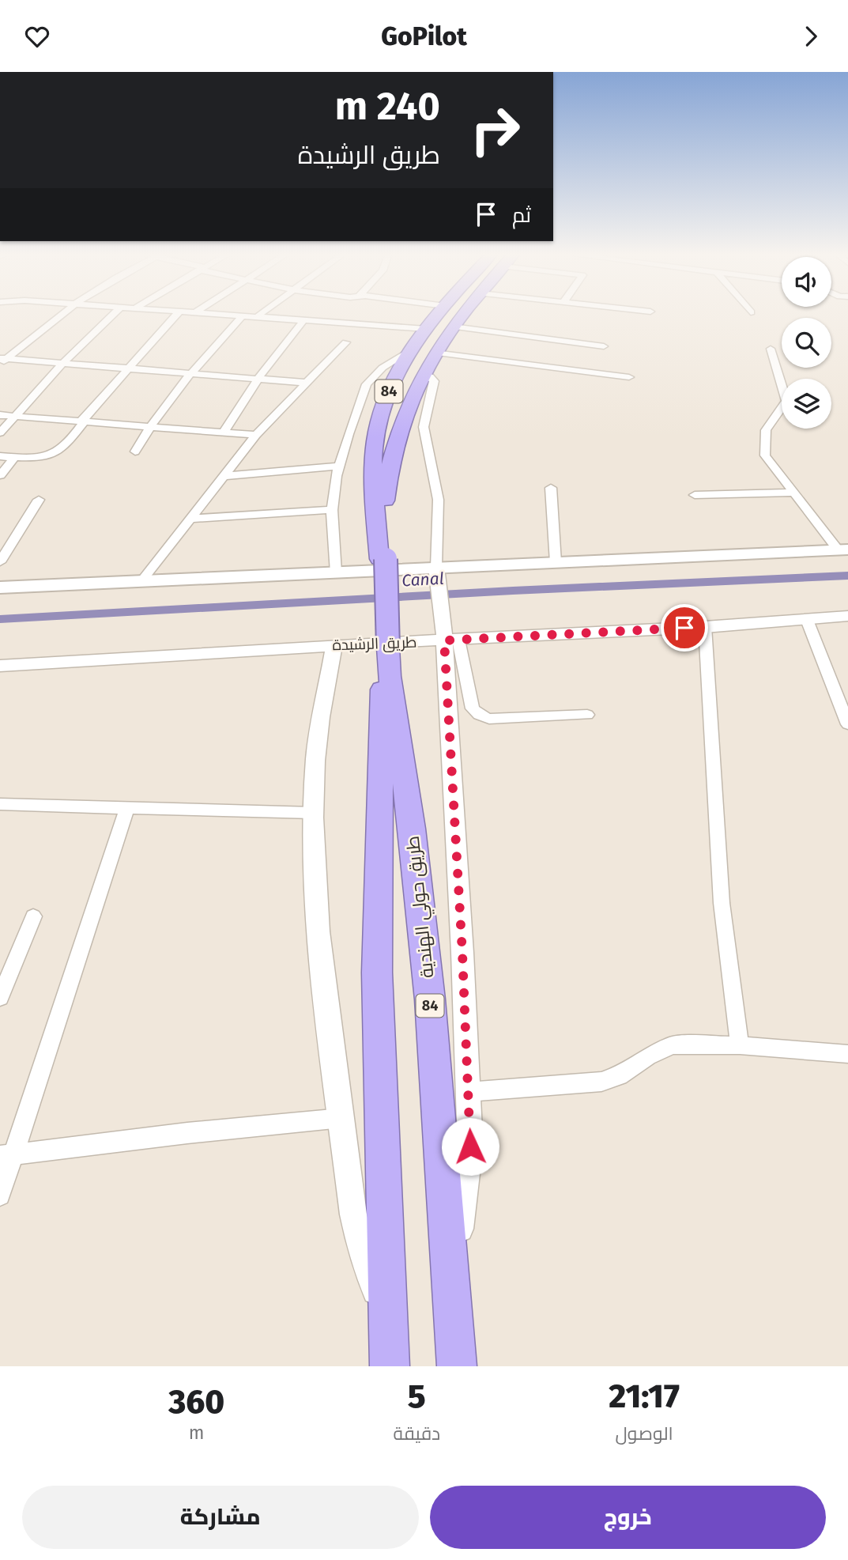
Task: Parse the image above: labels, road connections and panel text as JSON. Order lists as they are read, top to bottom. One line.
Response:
{"streets":{"highway":["84","طريق حولي الهندية"],"street":["طريق الرشيدة"]},"crossings":[["84","طريق حولي الهندية"]],"water":["Canal"],"page":{"header":"GoPilot","turn":["240 m","طريق الرشيدة"],"then":"ثم","eta":["21:17","الوصول","5","دقيقة","360","m"],"buttons":["خروج","مشاركة"]}}
